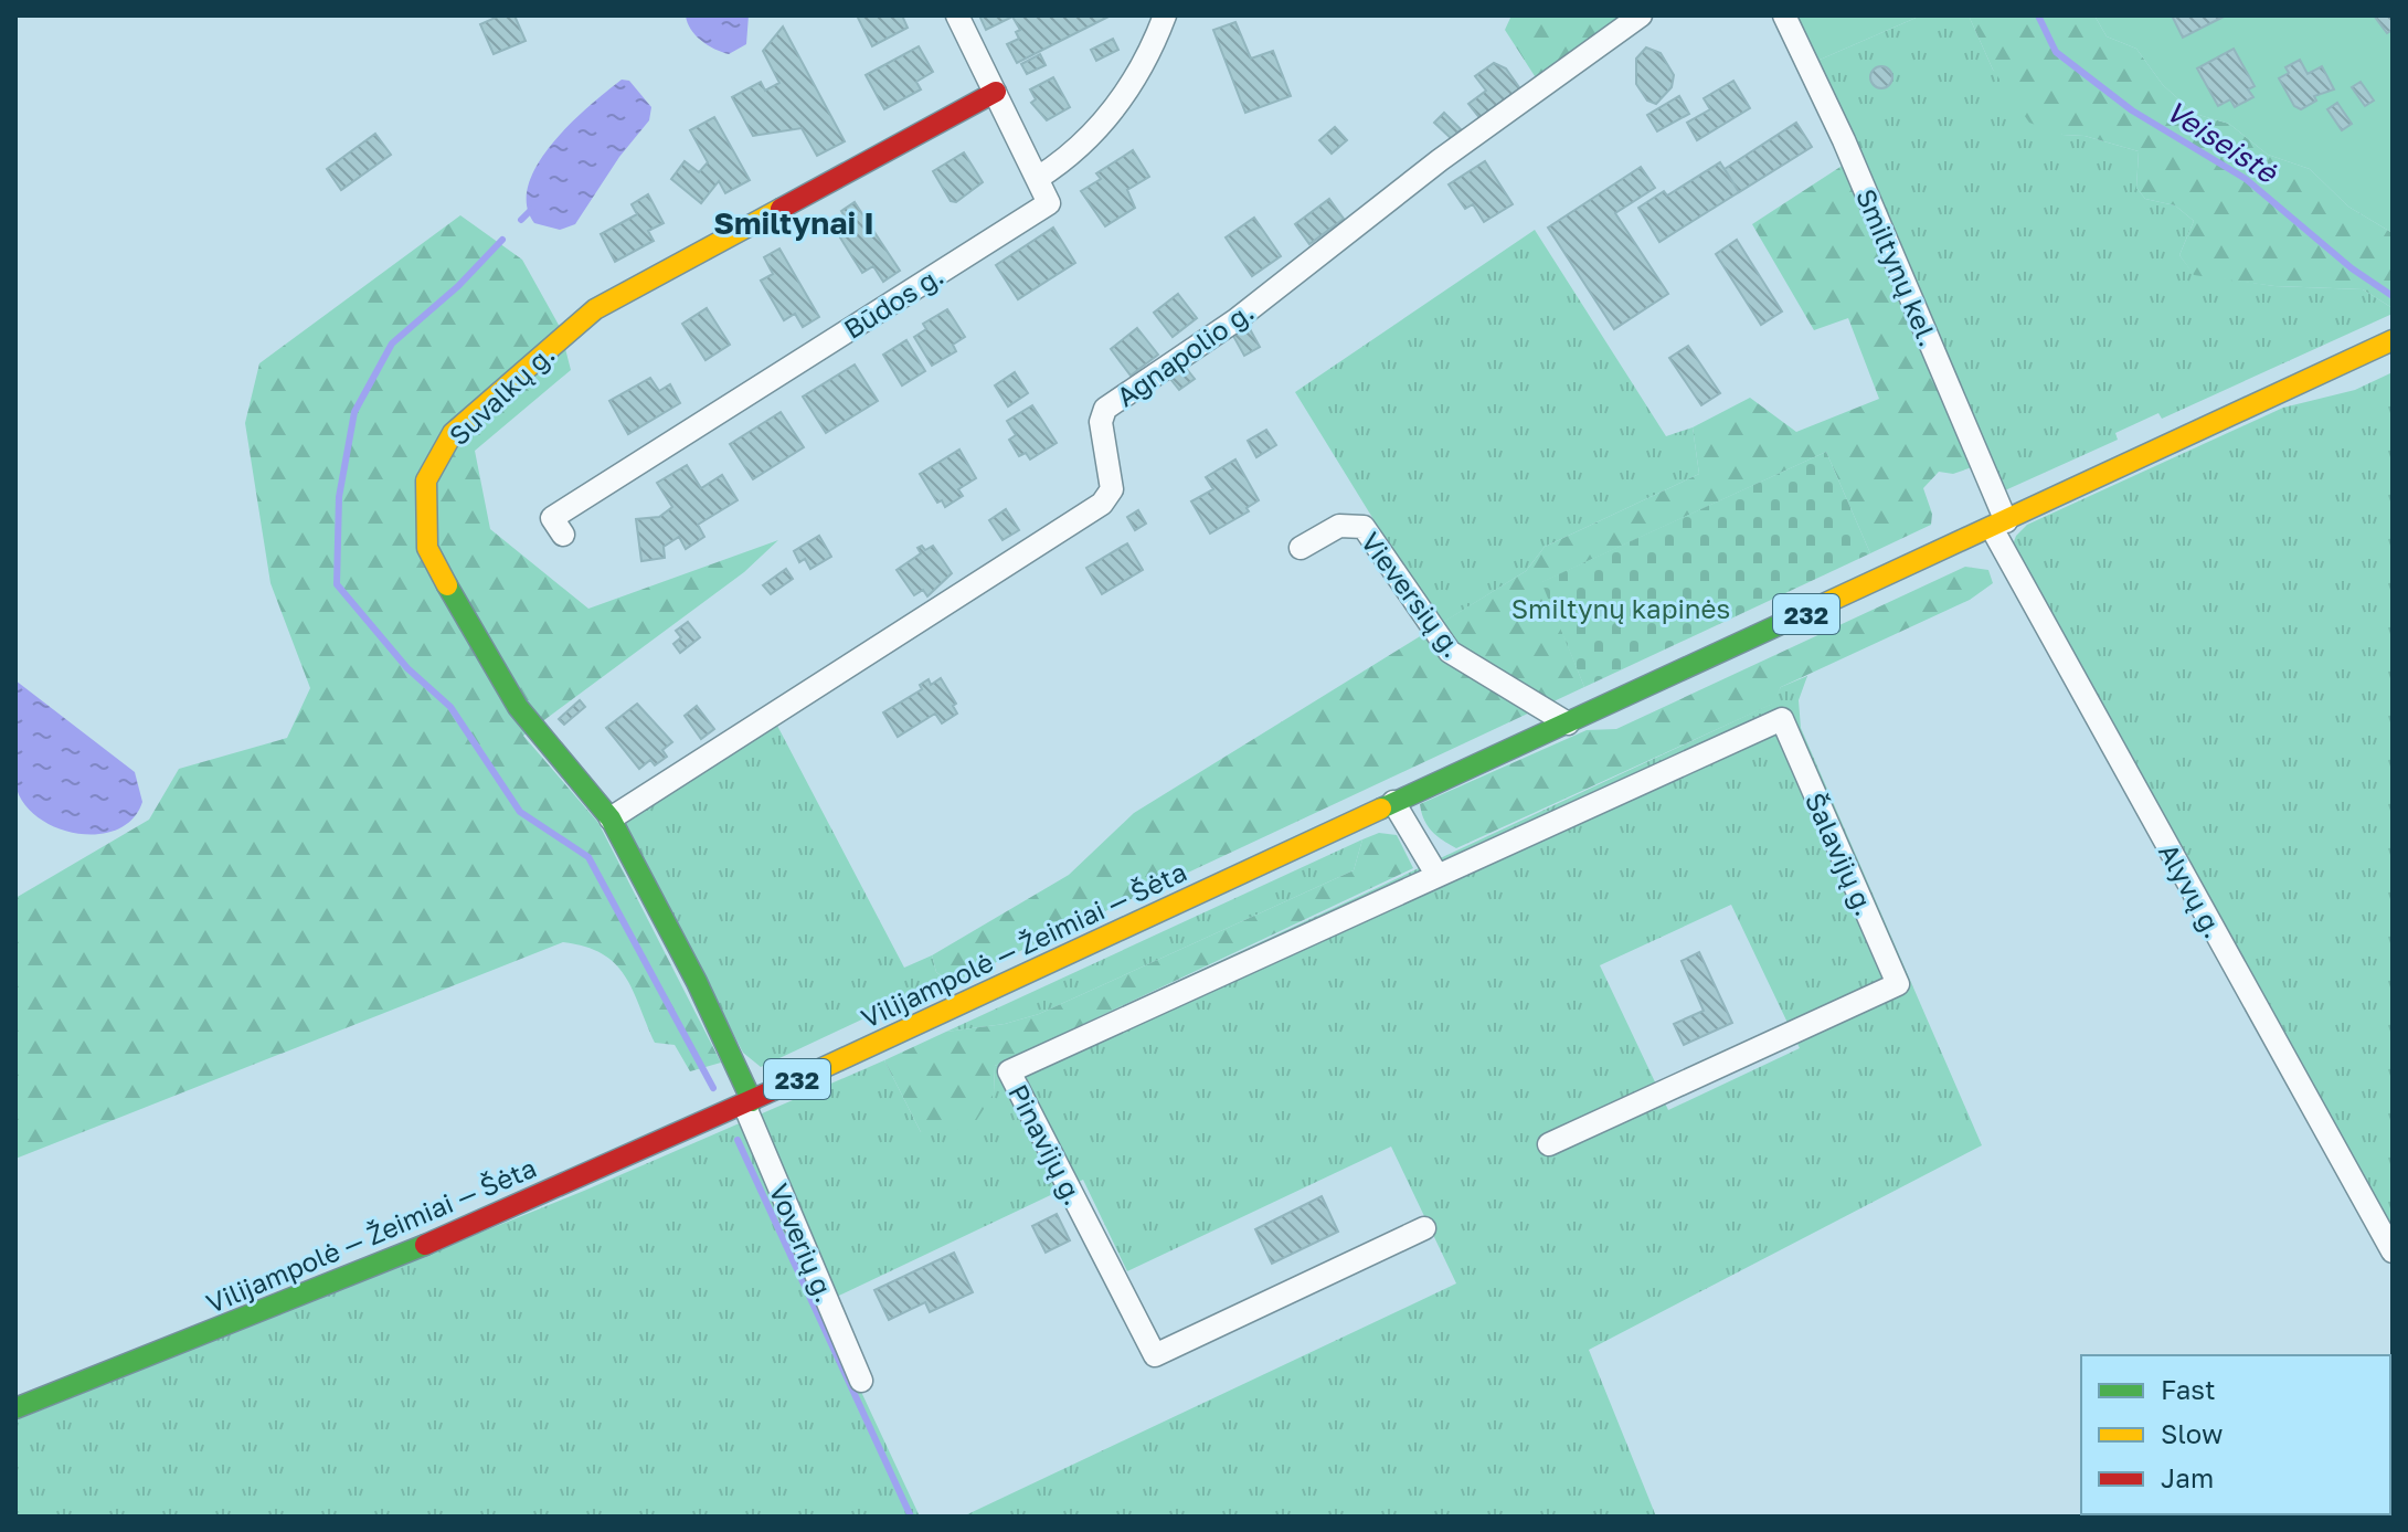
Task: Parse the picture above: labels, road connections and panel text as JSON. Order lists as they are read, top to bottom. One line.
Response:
{"streets":{"main road":["Suvalkų g.","232","Vilijampolė — Žeimiai — Šėta"],"street":["Smiltynų kel.","Būdos g.","Agnapolio g.","Vieversių g.","Šalavijų g.","Alyvų g.","Pinavijų g.","Voverių g."]},"crossings":[["Smiltynų kel.","Alyvų g."],["Smiltynų kel.","Vilijampolė — Žeimiai — Šėta"],["Agnapolio g.","Suvalkų g."],["Suvalkų g.","Vilijampolė — Žeimiai — Šėta"],["Suvalkų g.","Voverių g."],["Vieversių g.","Vilijampolė — Žeimiai — Šėta"],["Šalavijų g.","Pinavijų g."],["Alyvų g.","Vilijampolė — Žeimiai — Šėta"],["Vilijampolė — Žeimiai — Šėta","Voverių g."]],"districts":["Smiltynai I"],"water":["Veiseistė"],"parks":["Smiltynų kapinės"],"legend":["Fast","Slow","Jam"]}
